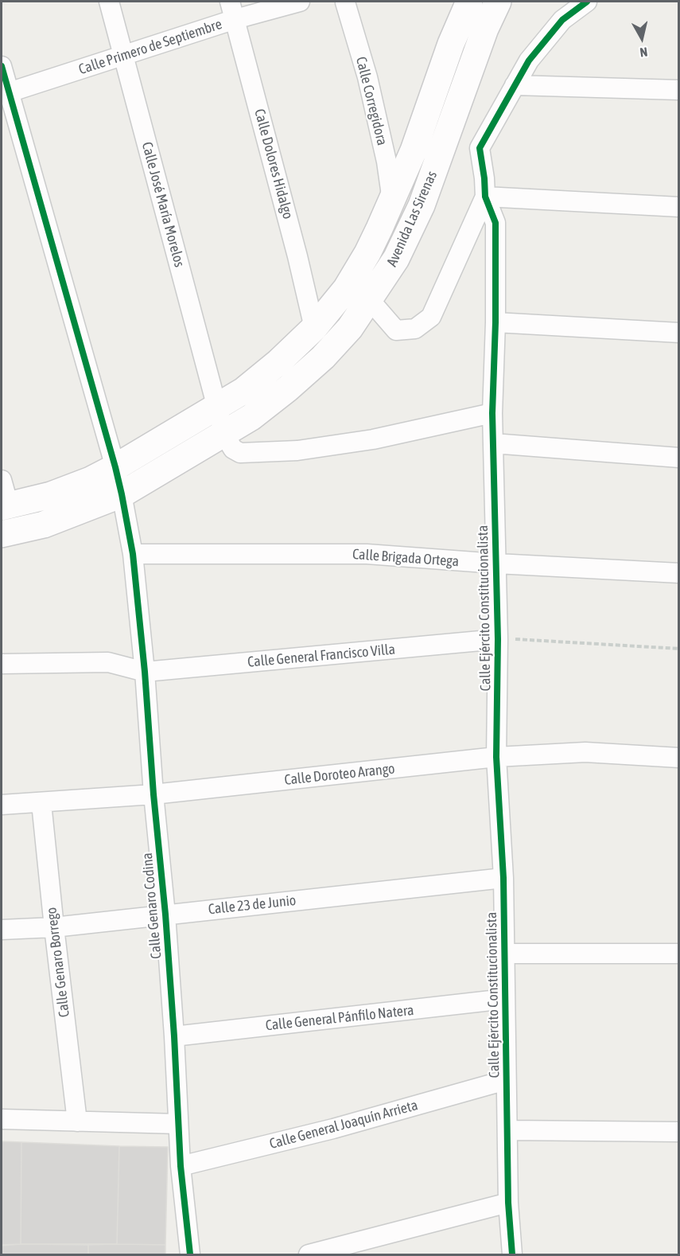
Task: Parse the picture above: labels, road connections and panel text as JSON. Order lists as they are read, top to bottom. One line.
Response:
{"streets":{"main road":["Avenida Las Sirenas"],"street":["Calle Primero de Septiembre","Calle Corregidora","Calle Dolores Hidalgo","Calle José María Morelos","Calle Brigada Ortega","Calle Ejército Constitucionalista","Calle General Francisco Villa","Calle Doroteo Arango","Calle 23 de Junio","Calle Genaro Codina","Calle Genaro Borrego","Calle General Pánfilo Natera","Calle General Joaquín Arrieta"]},"crossings":[["Calle Primero de Septiembre","Calle Dolores Hidalgo"],["Calle Primero de Septiembre","Calle José María Morelos"],["Calle Primero de Septiembre","Calle Genaro Codina"],["Calle Corregidora","Avenida Las Sirenas"],["Calle Dolores Hidalgo","Avenida Las Sirenas"],["Calle José María Morelos","Avenida Las Sirenas"],["Avenida Las Sirenas","Calle Genaro Codina"],["Calle Brigada Ortega","Calle Ejército Constitucionalista"],["Calle Brigada Ortega","Calle Genaro Codina"],["Calle Ejército Constitucionalista","Calle General Francisco Villa"],["Calle Ejército Constitucionalista","Calle Doroteo Arango"],["Calle Ejército Constitucionalista","Calle 23 de Junio"],["Calle Ejército Constitucionalista","Calle General Pánfilo Natera"],["Calle Ejército Constitucionalista","Calle General Joaquín Arrieta"],["Calle General Francisco Villa","Calle Genaro Codina"],["Calle Doroteo Arango","Calle Genaro Codina"],["Calle Doroteo Arango","Calle Genaro Borrego"],["Calle 23 de Junio","Calle Genaro Codina"],["Calle 23 de Junio","Calle Genaro Borrego"],["Calle Genaro Codina","Calle General Pánfilo Natera"],["Calle Genaro Codina","Calle General Joaquín Arrieta"]],"north":"bottom"}
